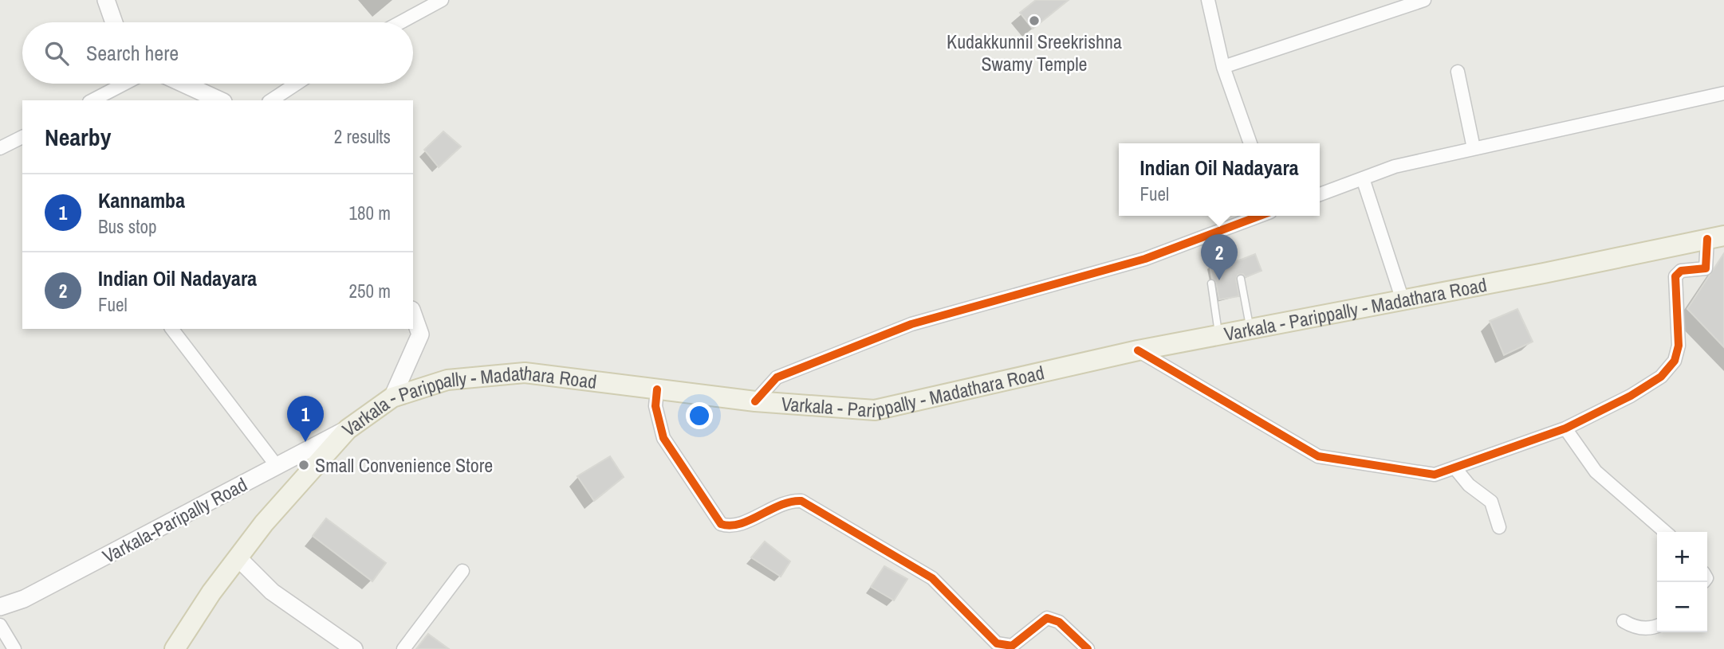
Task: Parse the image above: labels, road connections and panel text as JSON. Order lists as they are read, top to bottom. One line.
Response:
{"streets":{"main road":["Varkala - Parippally - Madathara Road","Varkala-Paripally Road"]},"crossings":[["Varkala - Parippally - Madathara Road","Varkala-Paripally Road"]],"places":["Kudakkunnil Sreekrishna Swamy Temple","Small Convenience Store"],"page":{"search":"Search here","heading":["Nearby","2 results"],"popup":["Indian Oil Nadayara","Fuel"],"list":[{"mark":"1","name":"Kannamba","note":"Bus stop","value":"180 m"},{"mark":"2","name":"Indian Oil Nadayara","note":"Fuel","value":"250 m"}],"pins":["2","1"],"map_buttons":["+","−"]}}
